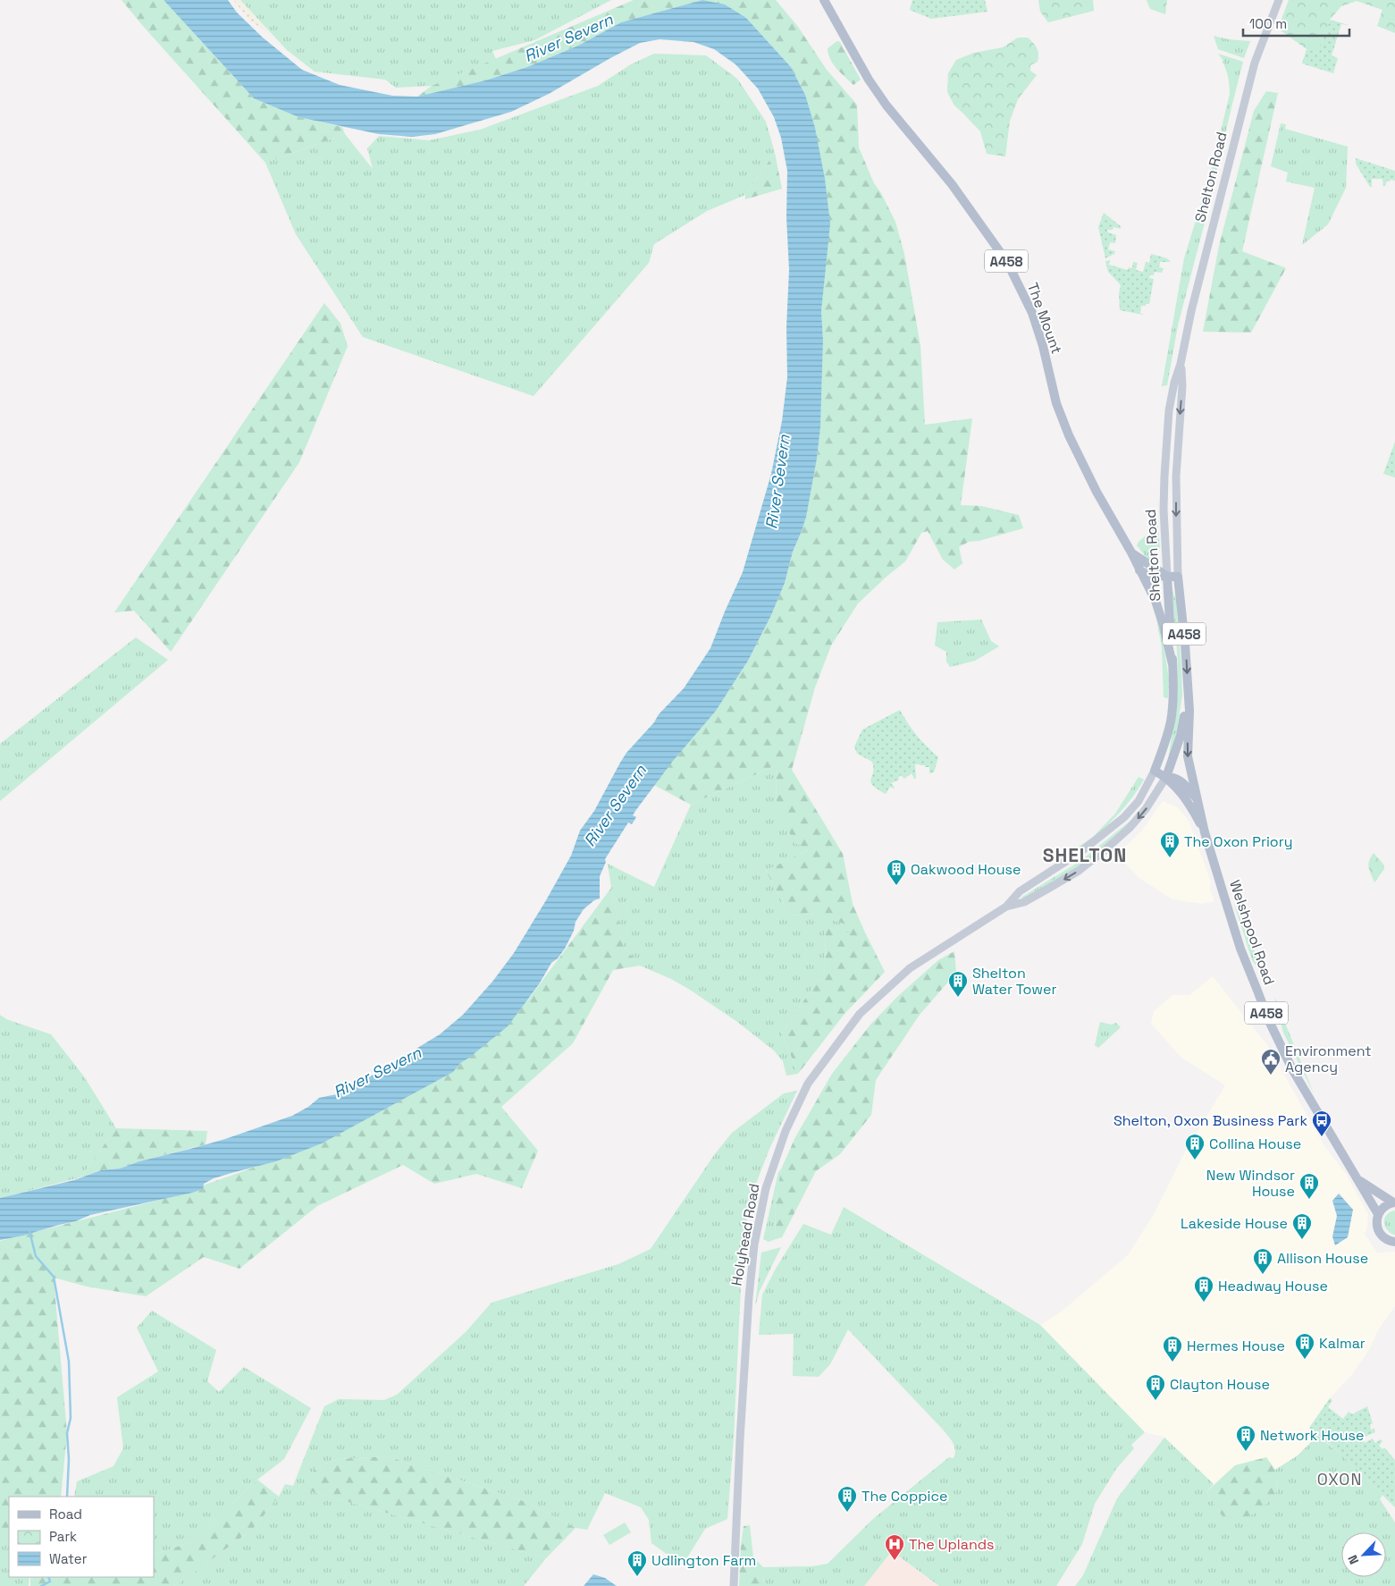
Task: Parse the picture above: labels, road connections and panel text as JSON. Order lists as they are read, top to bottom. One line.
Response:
{"streets":{"main road":["Shelton Road","A458","The Mount","Welshpool Road","Holyhead Road"]},"crossings":[["Shelton Road","The Mount"],["Shelton Road","Welshpool Road"],["Shelton Road","Holyhead Road"],["A458","Welshpool Road"],["A458","Holyhead Road"],["Welshpool Road","Holyhead Road"]],"districts":["SHELTON","OXON"],"water":["River Severn"],"places":{"building":["The Oxon Priory","Oakwood House","Shelton Water Tower","Collina House","New Windsor House","Lakeside House","Allison House","Headway House","Kalmar","Hermes House","Clayton House","Network House","The Coppice","Udlington Farm"],"public building":["Environment Agency"],"bus stop":["Shelton, Oxon Business Park"],"hospital":["The Uplands"]},"legend":["Road","Park","Water"],"scale_bar":"100 m","north":"bottom left"}
